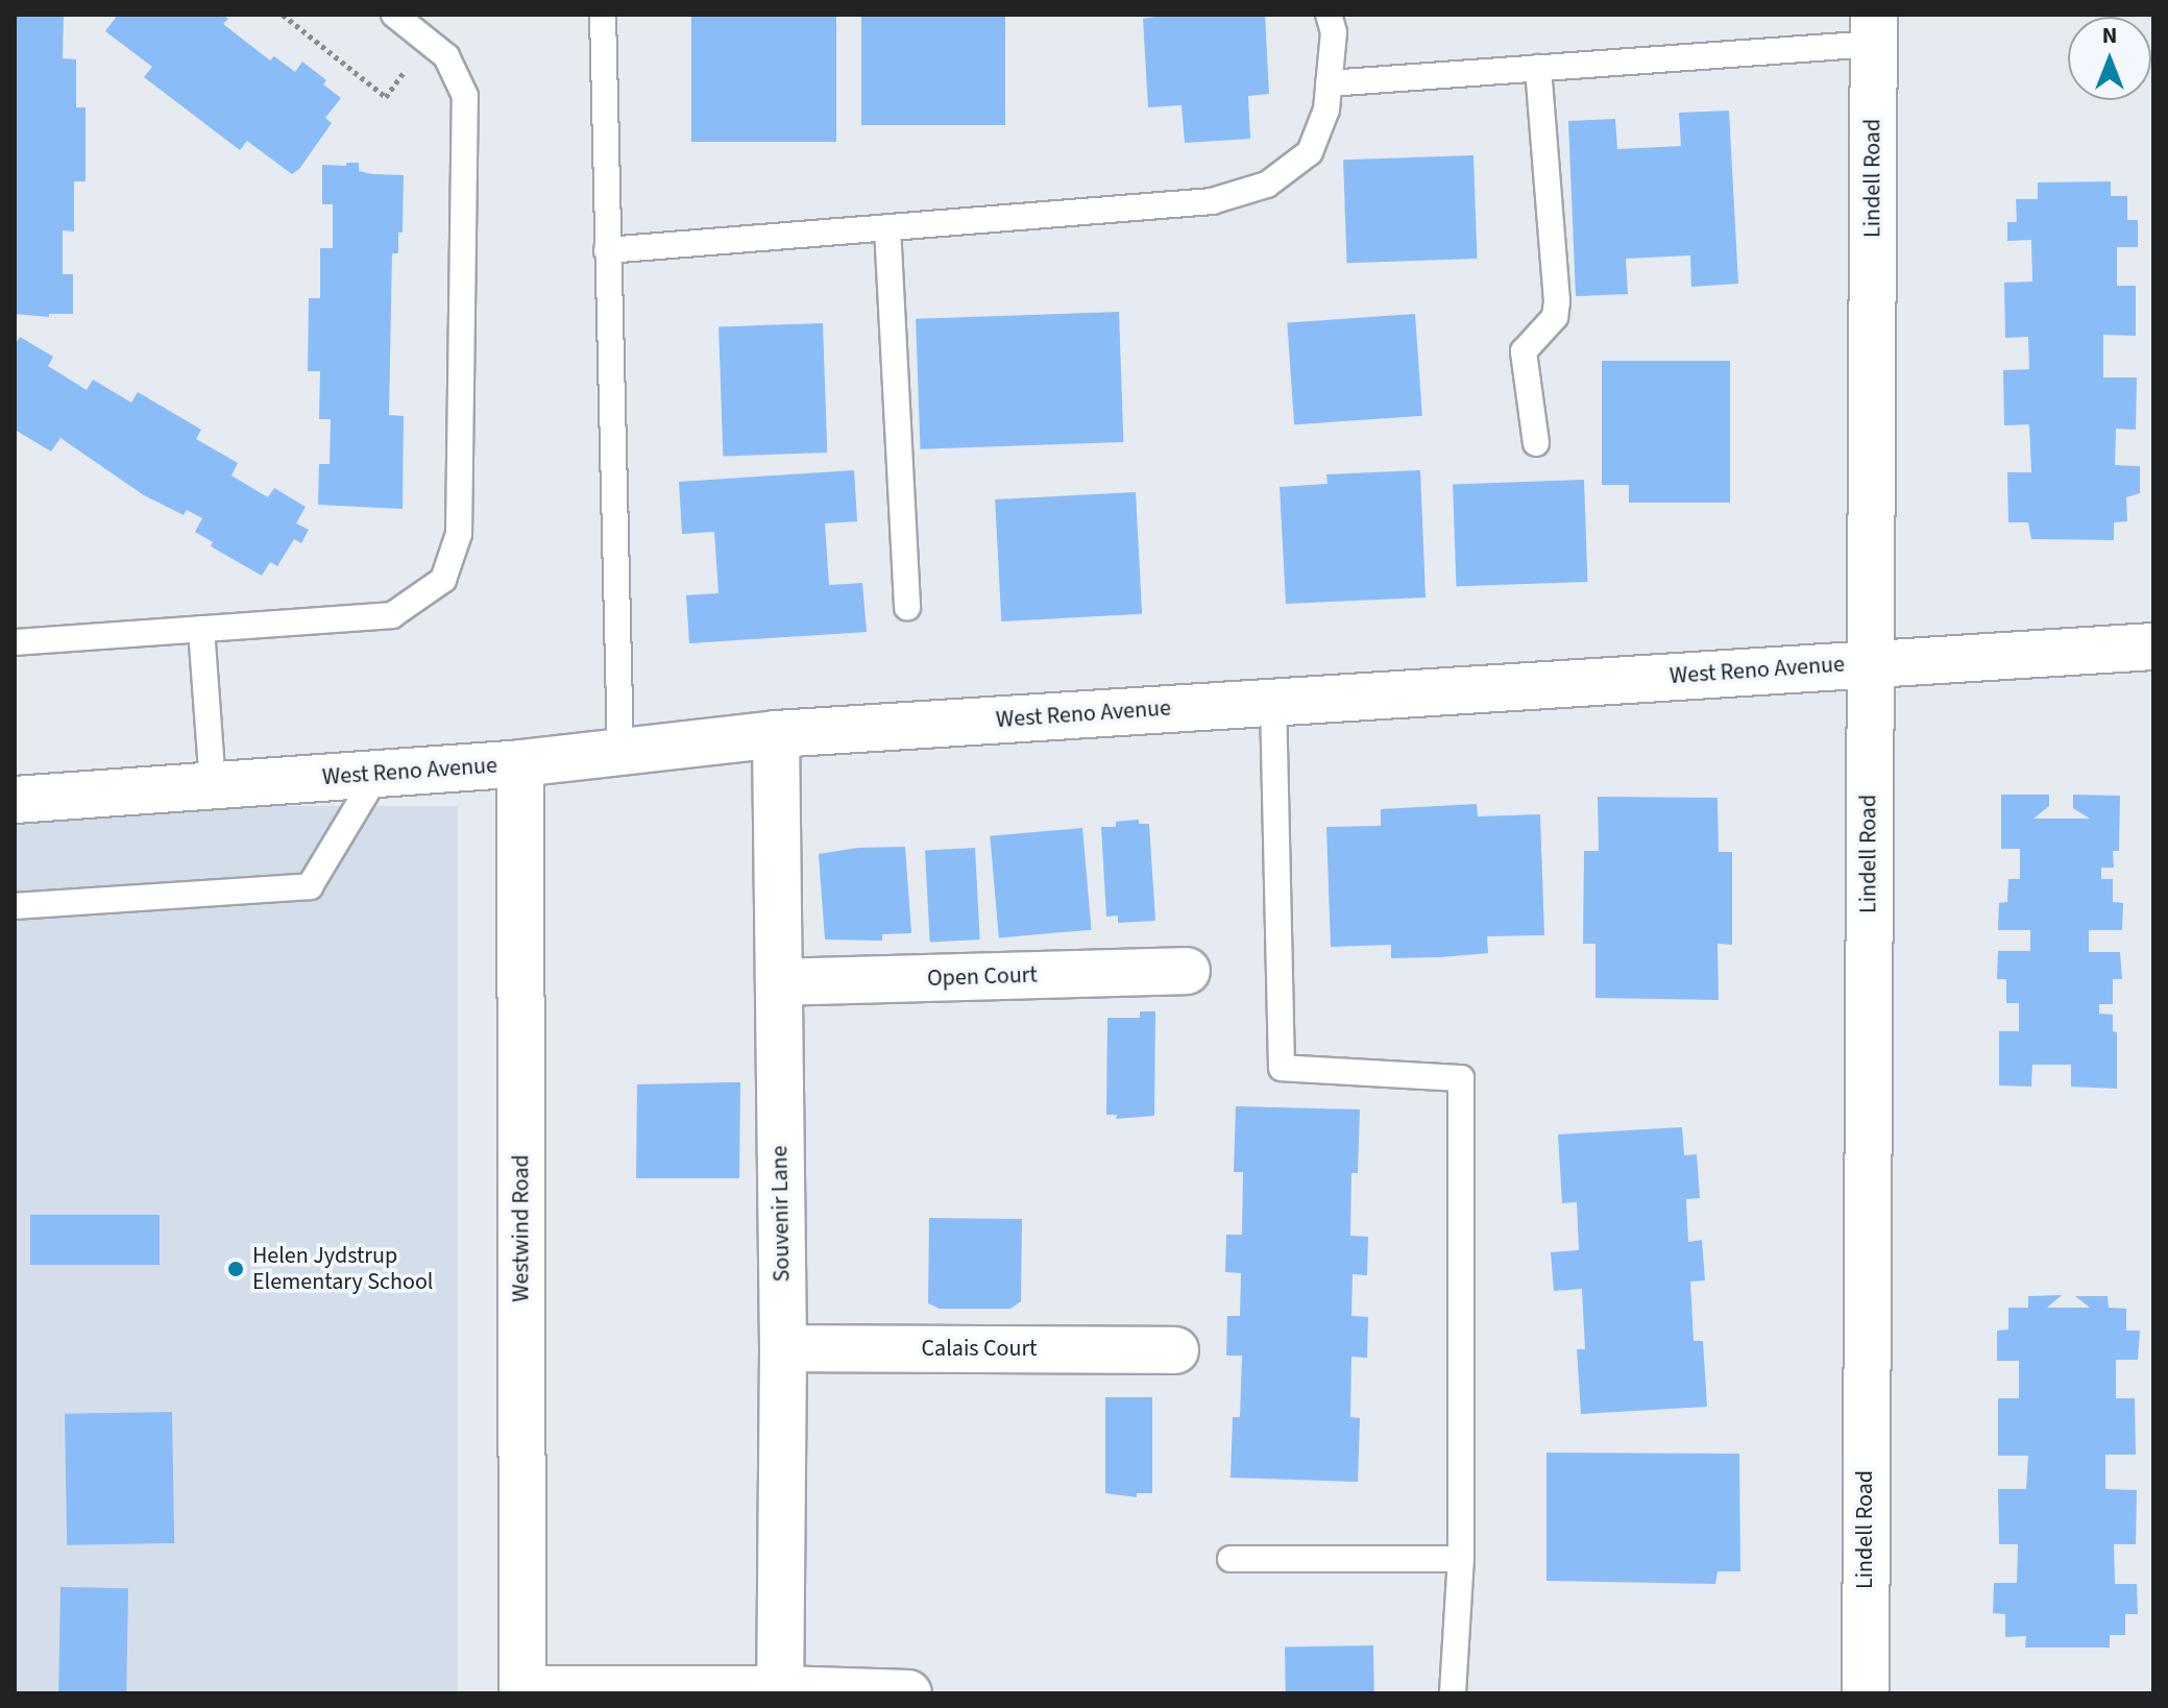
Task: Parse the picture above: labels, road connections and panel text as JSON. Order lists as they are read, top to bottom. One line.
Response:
{"streets":{"street":["Lindell Road","West Reno Avenue","Open Court","Souvenir Lane","Westwind Road","Calais Court"]},"crossings":[["Lindell Road","West Reno Avenue"],["West Reno Avenue","Souvenir Lane"],["West Reno Avenue","Westwind Road"],["Open Court","Souvenir Lane"],["Souvenir Lane","Calais Court"]],"places":["Helen Jydstrup Elementary School"],"north":"top"}
